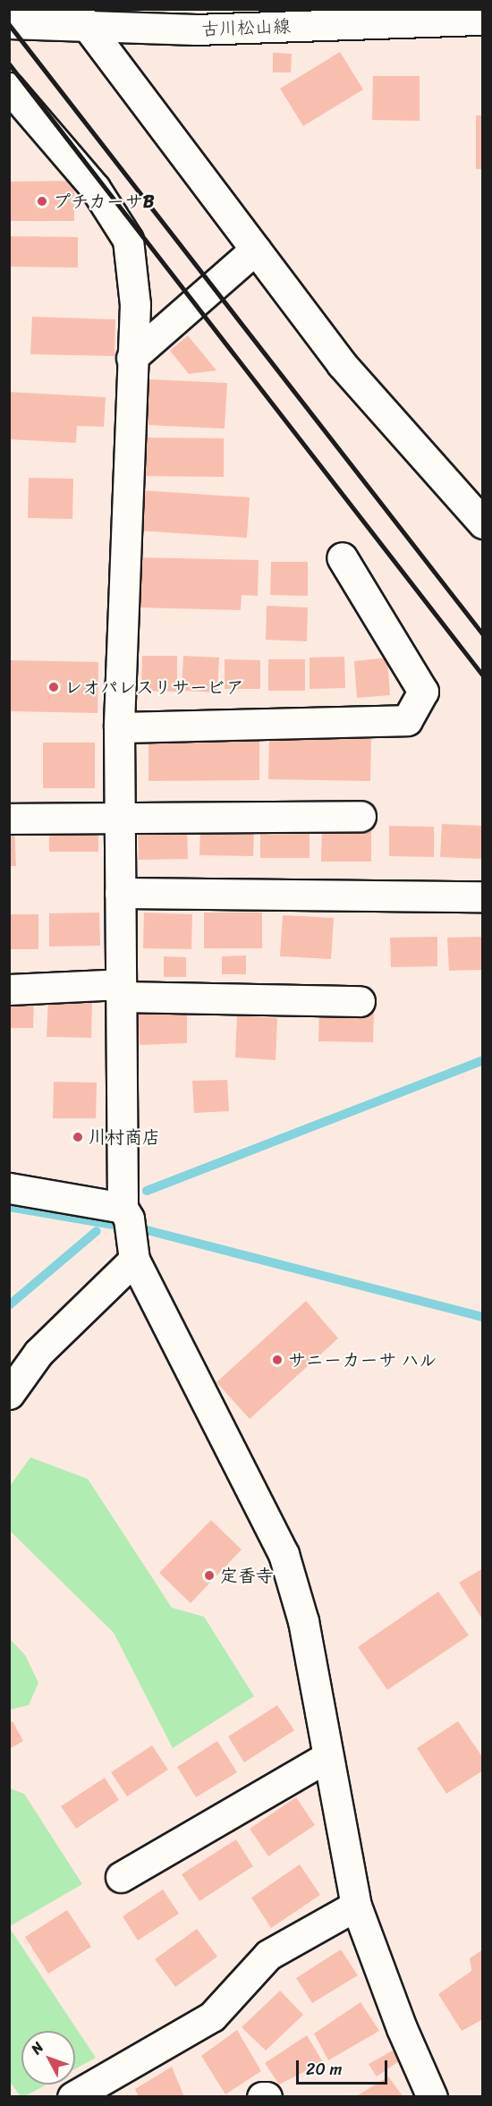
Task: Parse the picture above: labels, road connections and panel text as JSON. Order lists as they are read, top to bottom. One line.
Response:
{"streets":{"street":["古川松山線"]},"places":["プチカーサB","レオパレスリサービア","川村商店","サニーカーサ ハル","定香寺"],"scale_bar":"20 m","north":"top left"}
